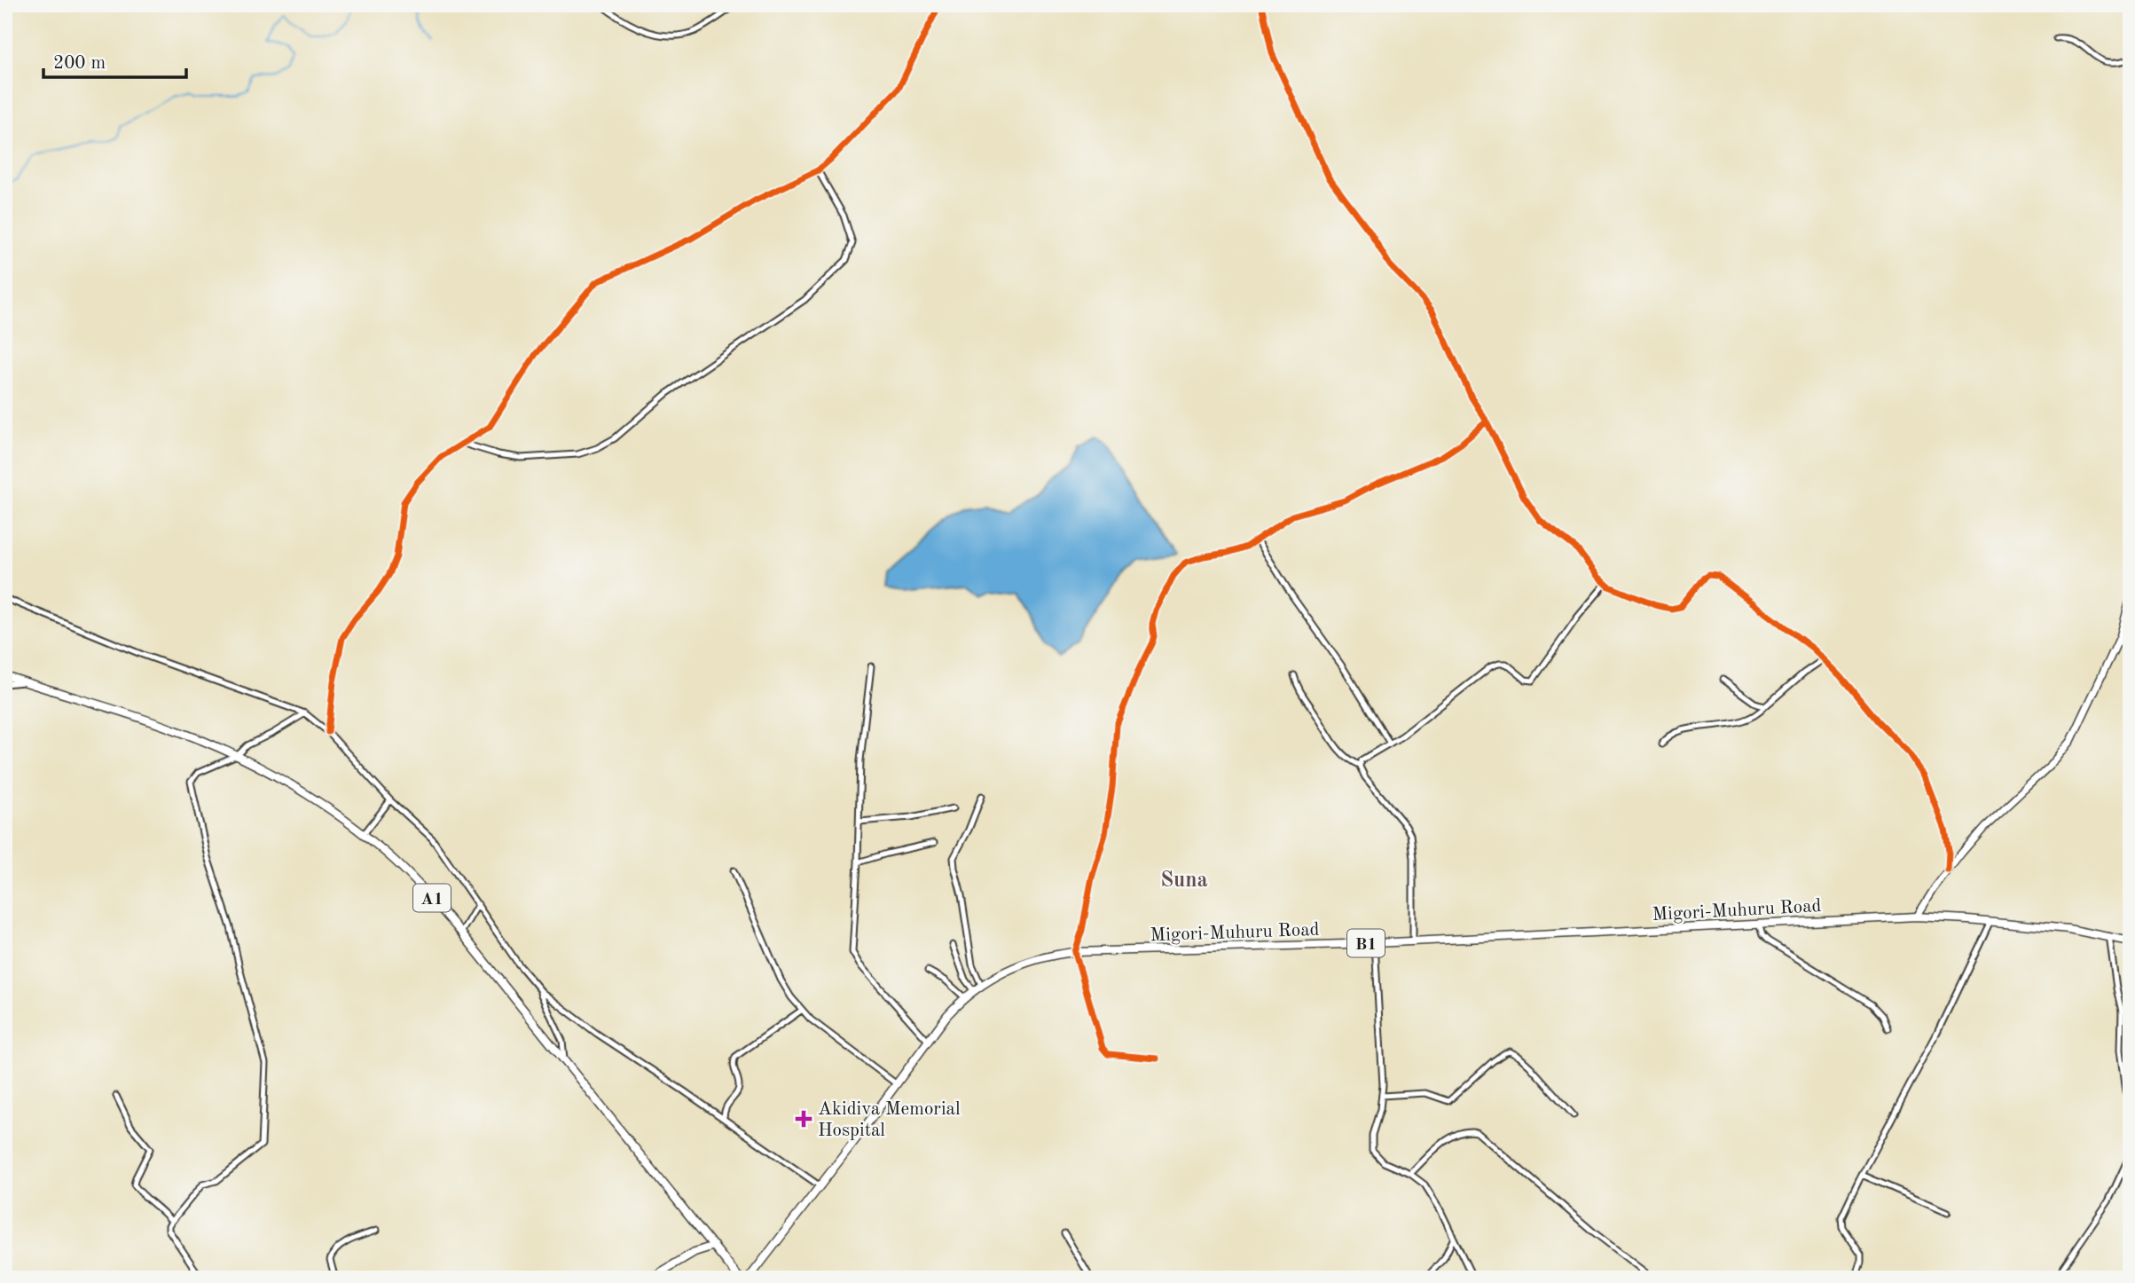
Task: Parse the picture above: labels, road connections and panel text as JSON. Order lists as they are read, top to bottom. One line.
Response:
{"streets":{"highway":["A1","Migori-Muhuru Road","B1"]},"districts":["Suna"],"places":{"health":["Akidiva Memorial Hospital"]},"scale_bar":"200 m"}
